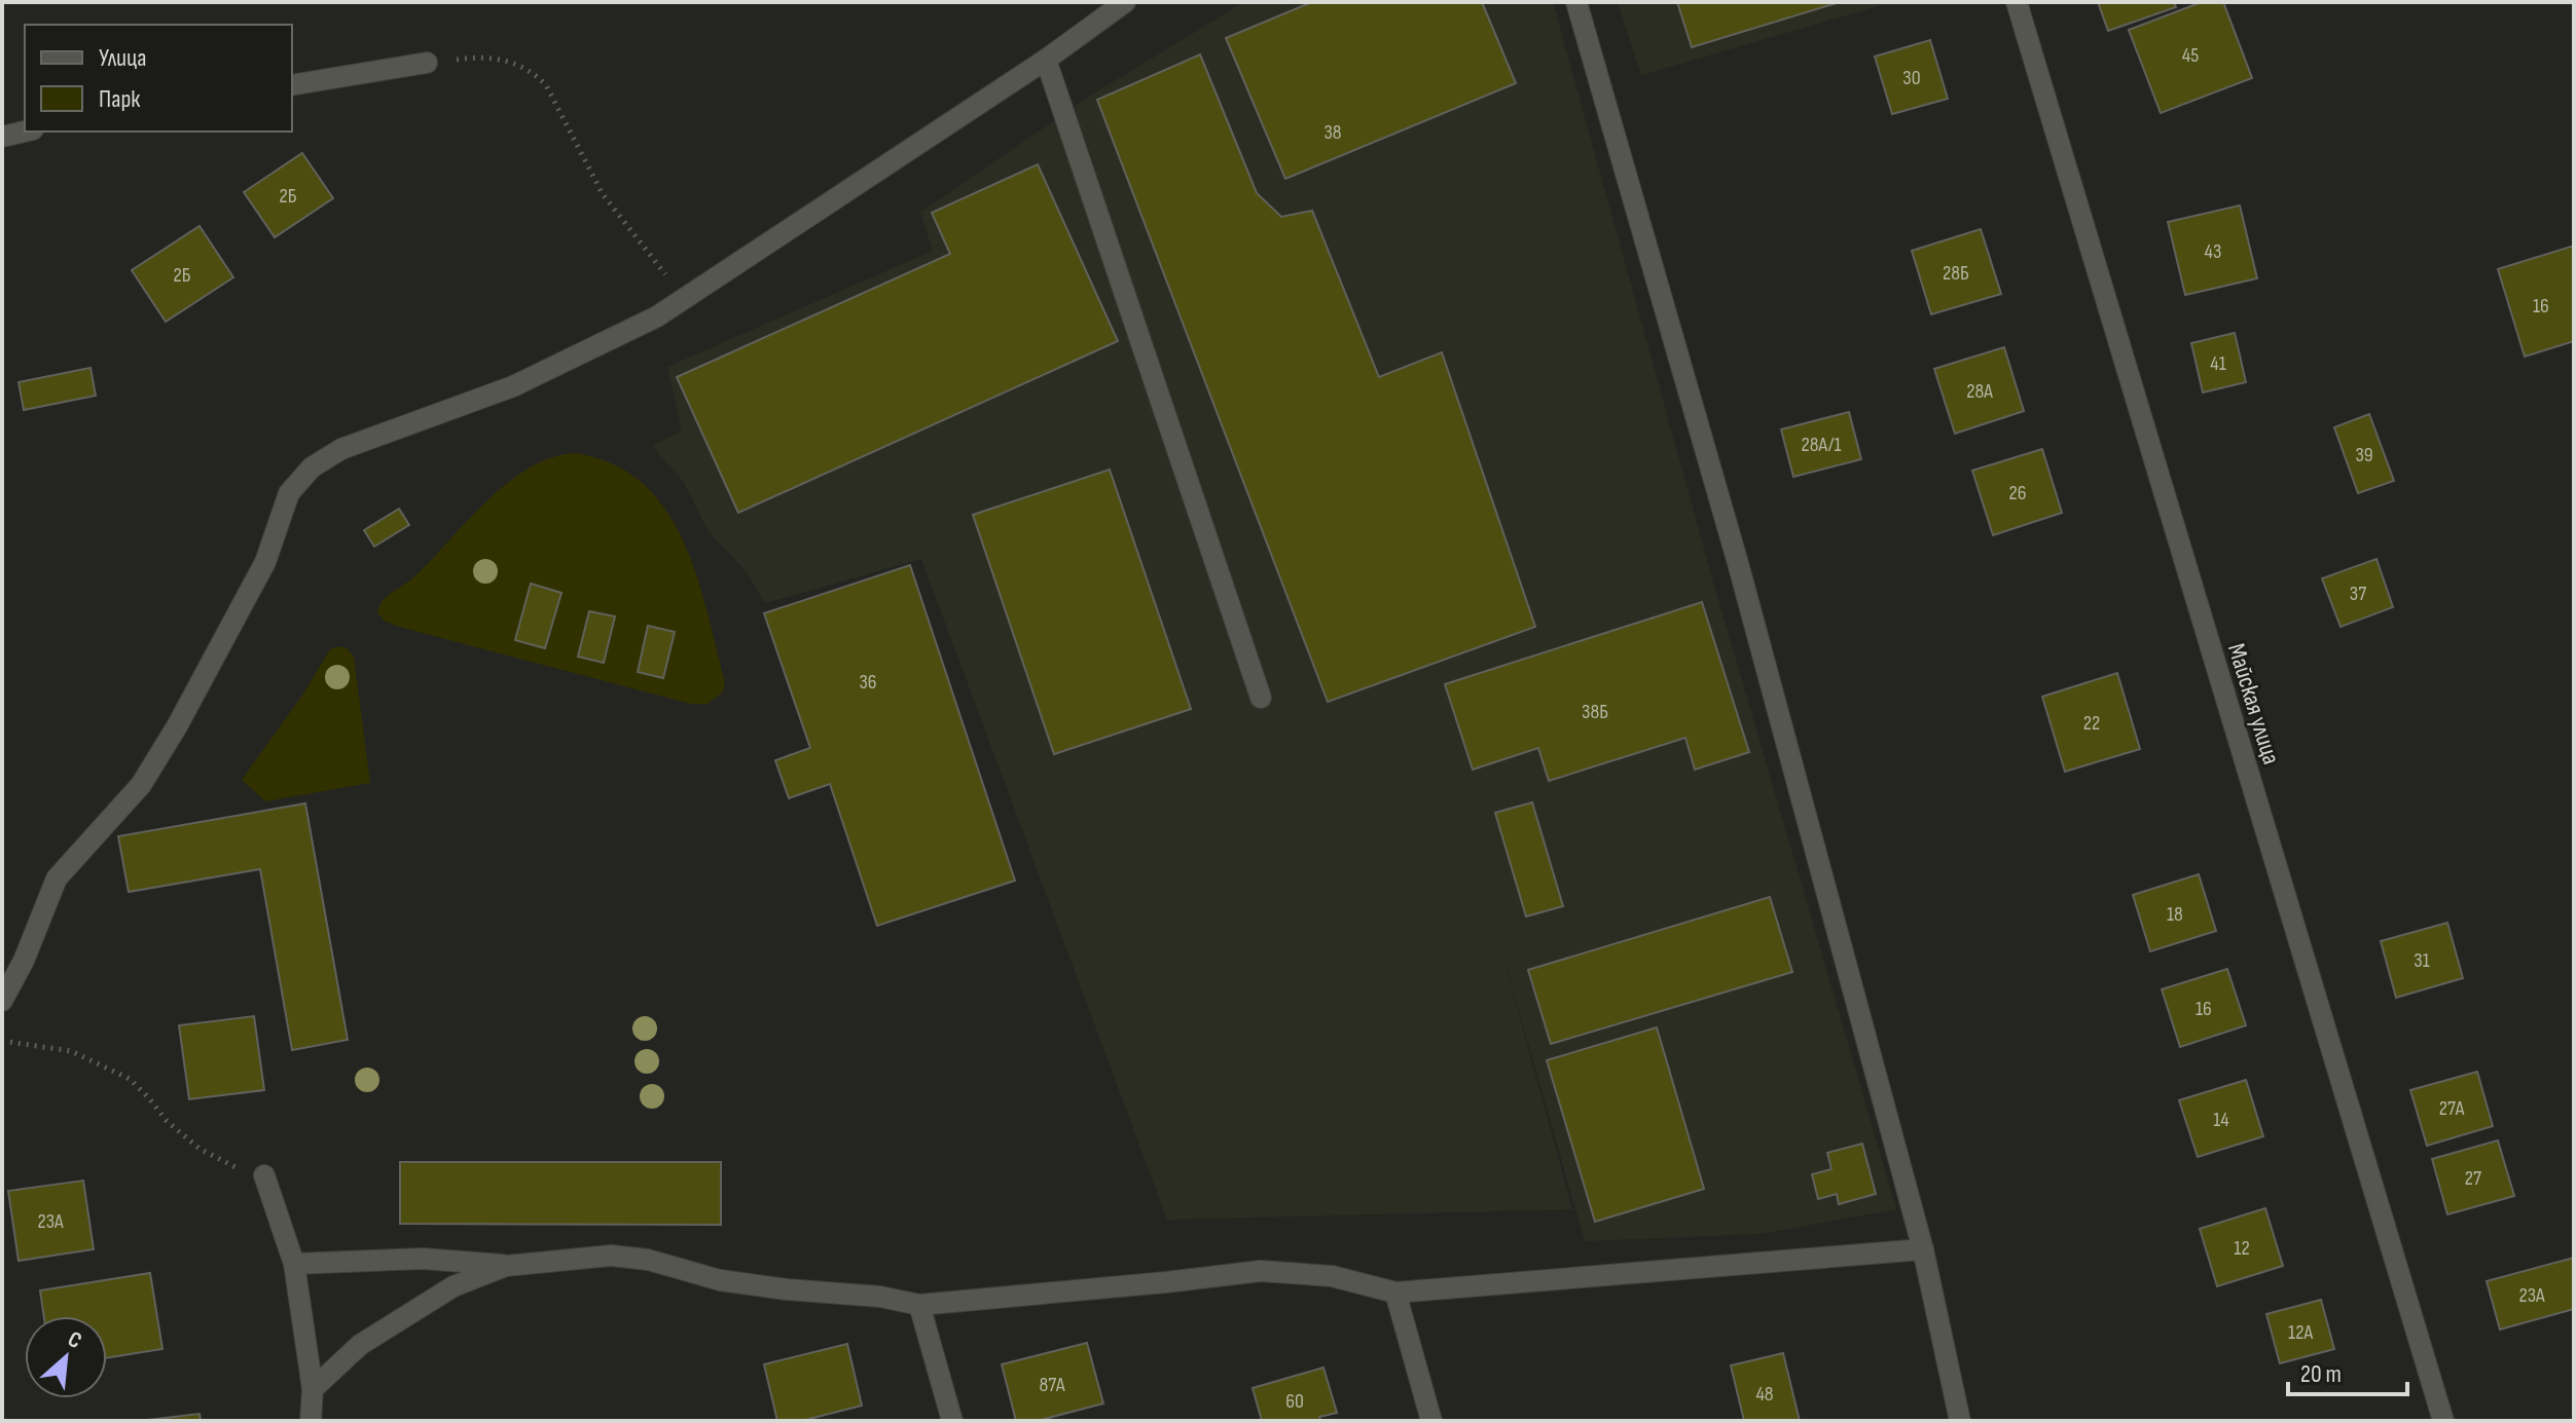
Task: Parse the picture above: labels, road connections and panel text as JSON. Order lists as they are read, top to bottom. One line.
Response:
{"streets":{"street":["Майская улица"]},"house_numbers":["45","30","38","2Б","43","28Б","2Б","16","41","28А","28А/1","39","26","37","36","38Б","22","18","31","16","27А","14","27","23А","12","23А","12А","87А","48","60"],"legend":["Улица","Парк"],"scale_bar":"20 m","north":"top right"}
